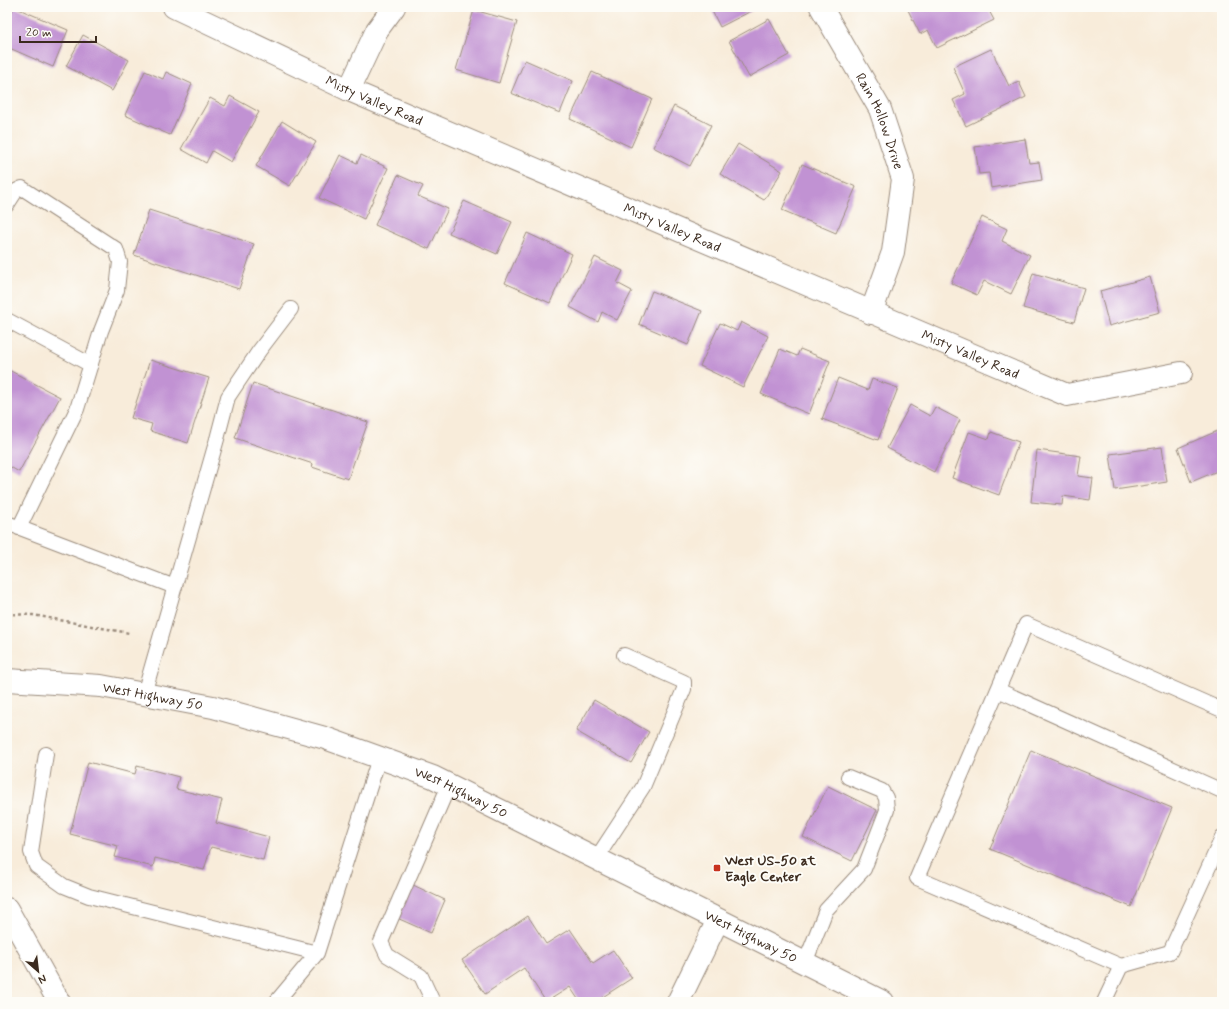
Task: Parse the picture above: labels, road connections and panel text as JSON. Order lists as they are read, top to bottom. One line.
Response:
{"streets":{"street":["Misty Valley Road","Rain Hollow Drive","West Highway 50"]},"crossings":[["Misty Valley Road","Rain Hollow Drive"]],"places":{"transit":["West US-50 at Eagle Center"]},"scale_bar":"20 m","north":"bottom right"}
